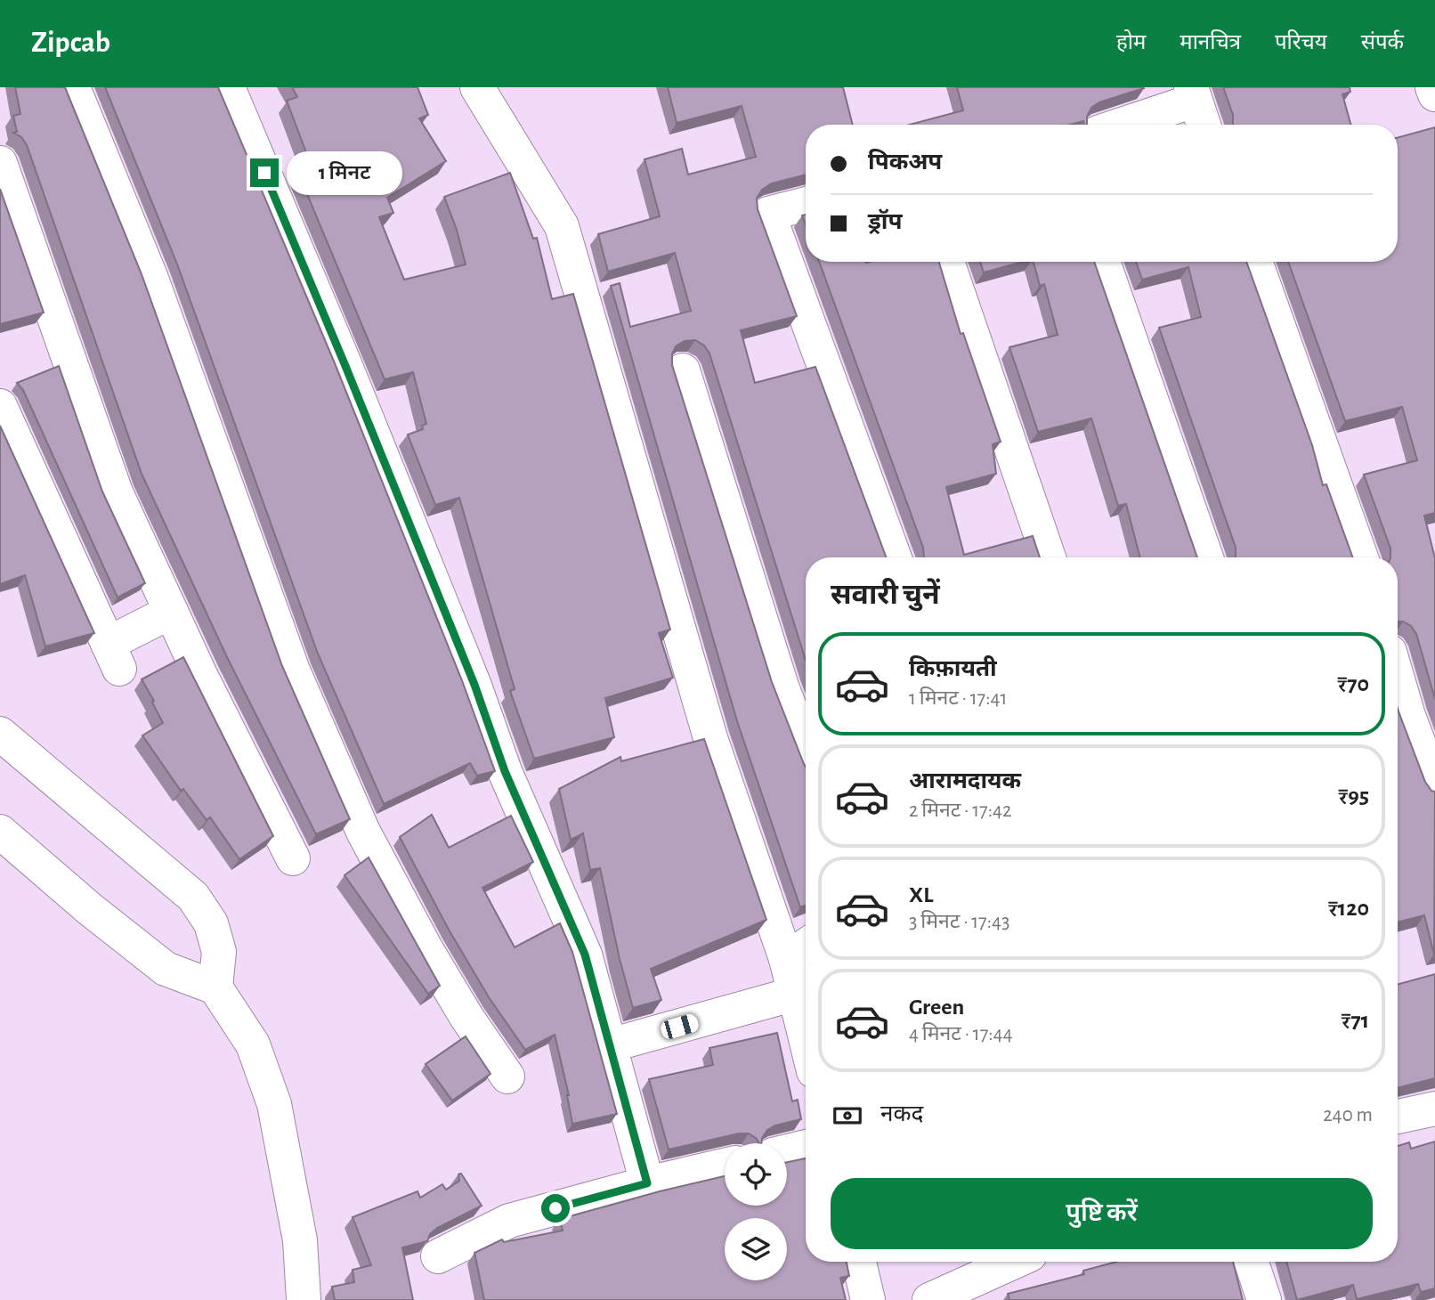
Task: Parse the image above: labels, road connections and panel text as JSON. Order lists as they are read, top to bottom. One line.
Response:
{"page":{"header":"Zipcab","nav":["होम","मानचित्र","परिचय","संपर्क"],"banner":["पिकअप","ड्रॉप"],"bubble":"1 मिनट","heading":"सवारी चुनें","list":[{"name":"किफ़ायती","note":"1 मिनट · 17:41","value":"₹70"},{"name":"आरामदायक","note":"2 मिनट · 17:42","value":"₹95"},{"name":"XL","note":"3 मिनट · 17:43","value":"₹120"},{"name":"Green","note":"4 मिनट · 17:44","value":"₹71"}],"pay":["नकद","240 m"],"buttons":"पुष्टि करें"}}
